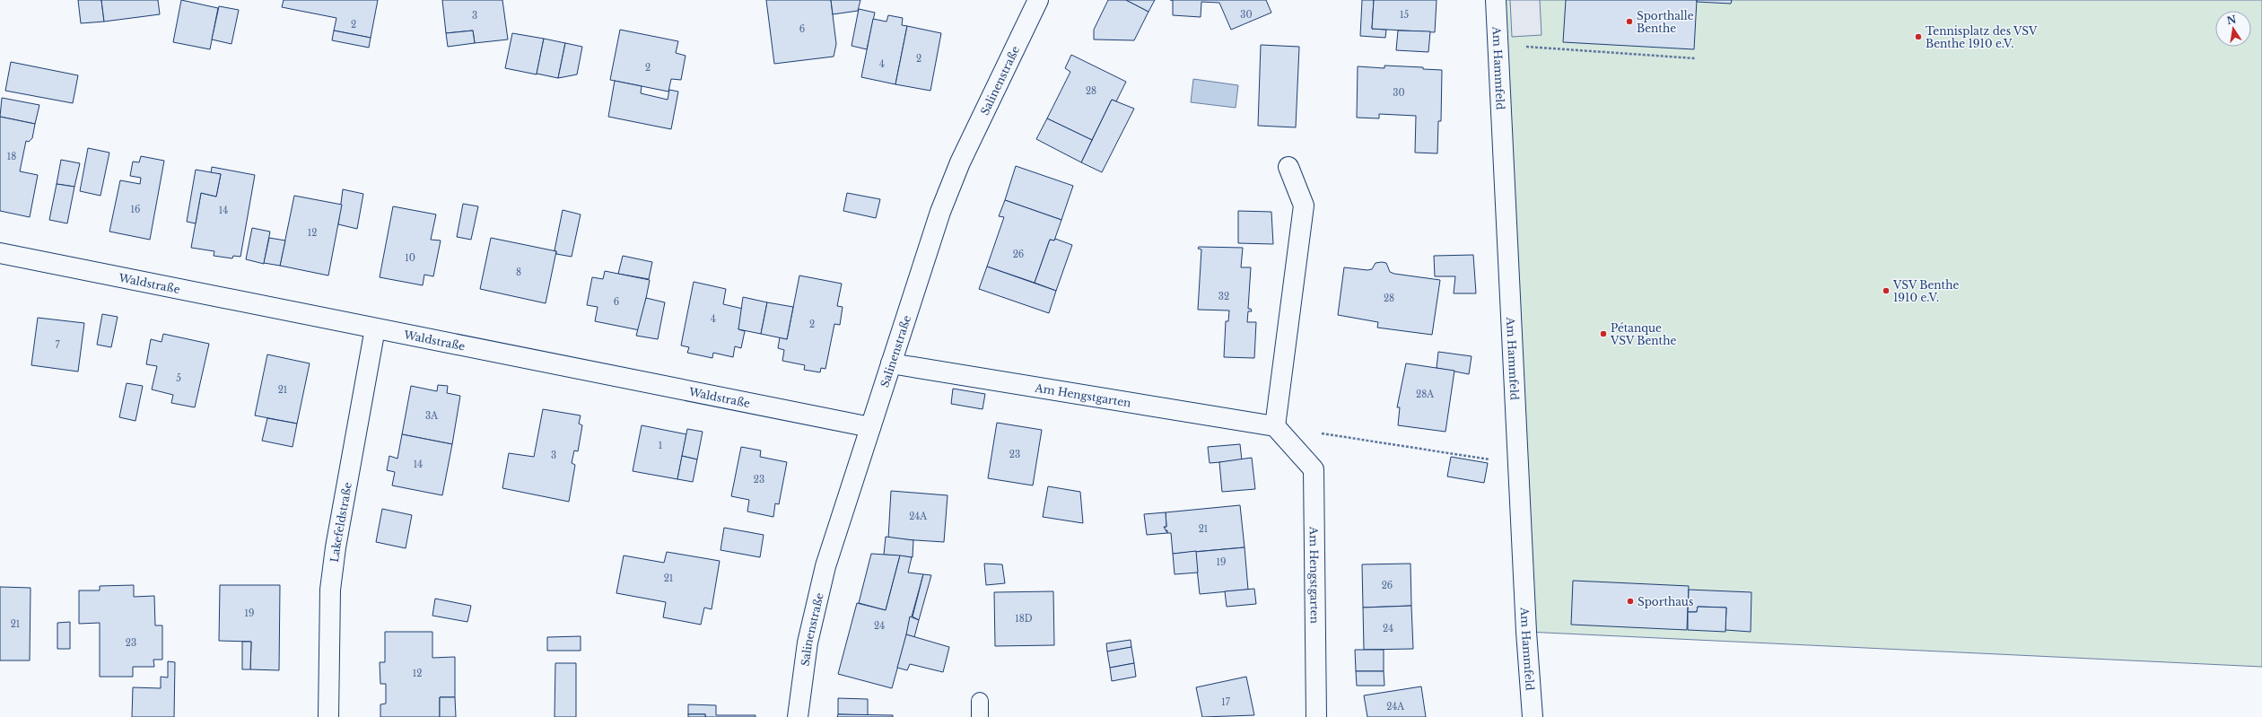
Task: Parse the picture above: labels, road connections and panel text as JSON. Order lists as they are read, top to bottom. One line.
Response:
{"streets":{"street":["Am Hammfeld","Salinenstraße","Waldstraße","Am Hengstgarten","Lakefeldstraße"]},"crossings":[["Salinenstraße","Waldstraße"],["Salinenstraße","Am Hengstgarten"],["Waldstraße","Lakefeldstraße"]],"places":["Sporthalle Benthe","Tennisplatz des VSV Benthe 1910 e.V.","VSV Benthe 1910 e.V.","Pétanque VSV Benthe","Sporthaus"],"house_numbers":["30","15","3","2","6","2","4","2","28","30","18","16","14","12","26","10","8","32","28","6","4","2","7","5","21","28A","3A","1","23","3","14","23","24A","21","19","21","26","19","18D","21","24","24","23","12","17","24A"],"north":"top"}
